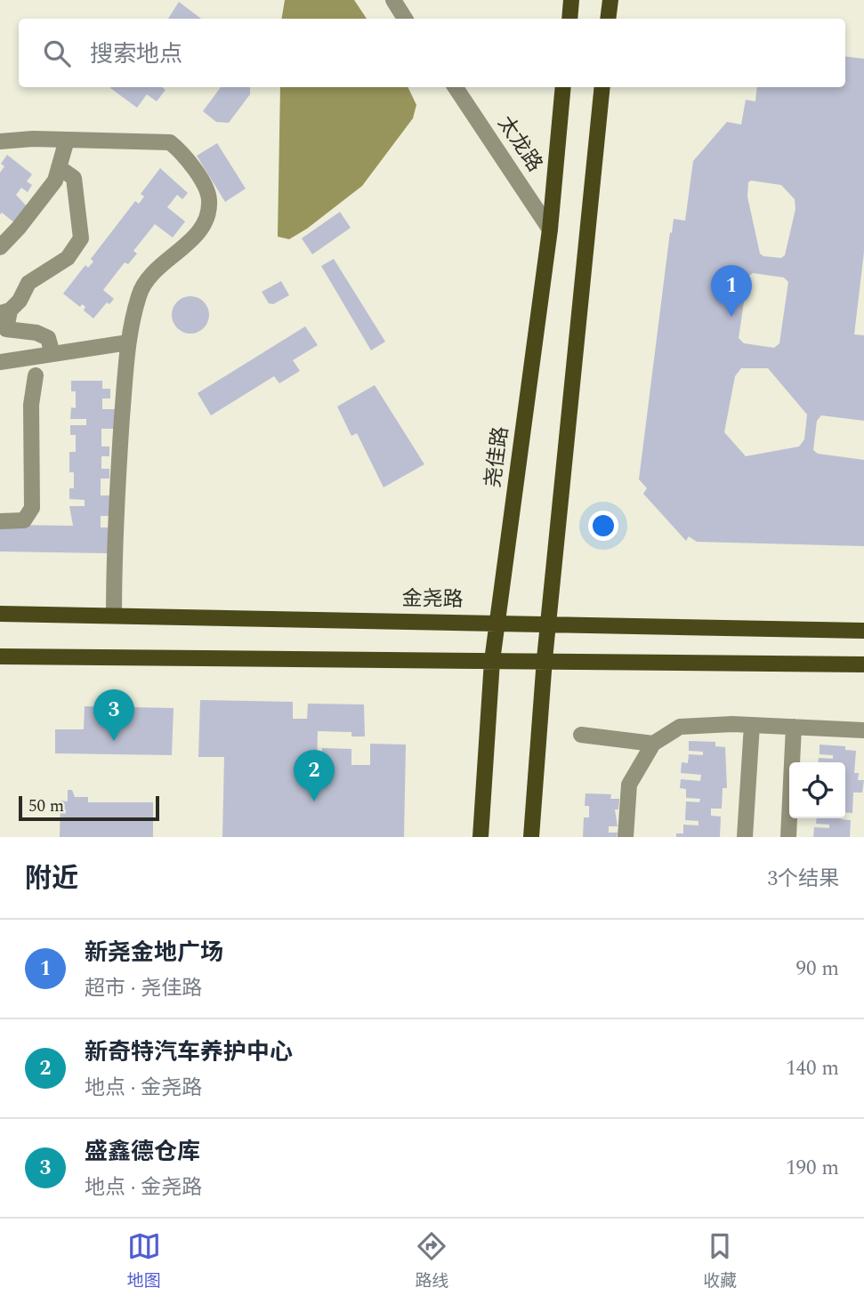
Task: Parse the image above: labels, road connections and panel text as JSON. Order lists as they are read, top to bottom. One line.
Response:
{"streets":{"main road":["尧佳路","金尧路"],"street":["太龙路"]},"crossings":[["太龙路","尧佳路"],["尧佳路","金尧路"]],"scale_bar":"50 m","page":{"search":"搜索地点","pins":["1","3","2"],"scale":"50 m","heading":["附近","3个结果"],"list":[{"mark":"1","name":"新尧金地广场","note":"超市 · 尧佳路","value":"90 m"},{"mark":"2","name":"新奇特汽车养护中心","note":"地点 · 金尧路","value":"140 m"},{"mark":"3","name":"盛鑫德仓库","note":"地点 · 金尧路","value":"190 m"}],"nav":["地图","路线","收藏"]}}
